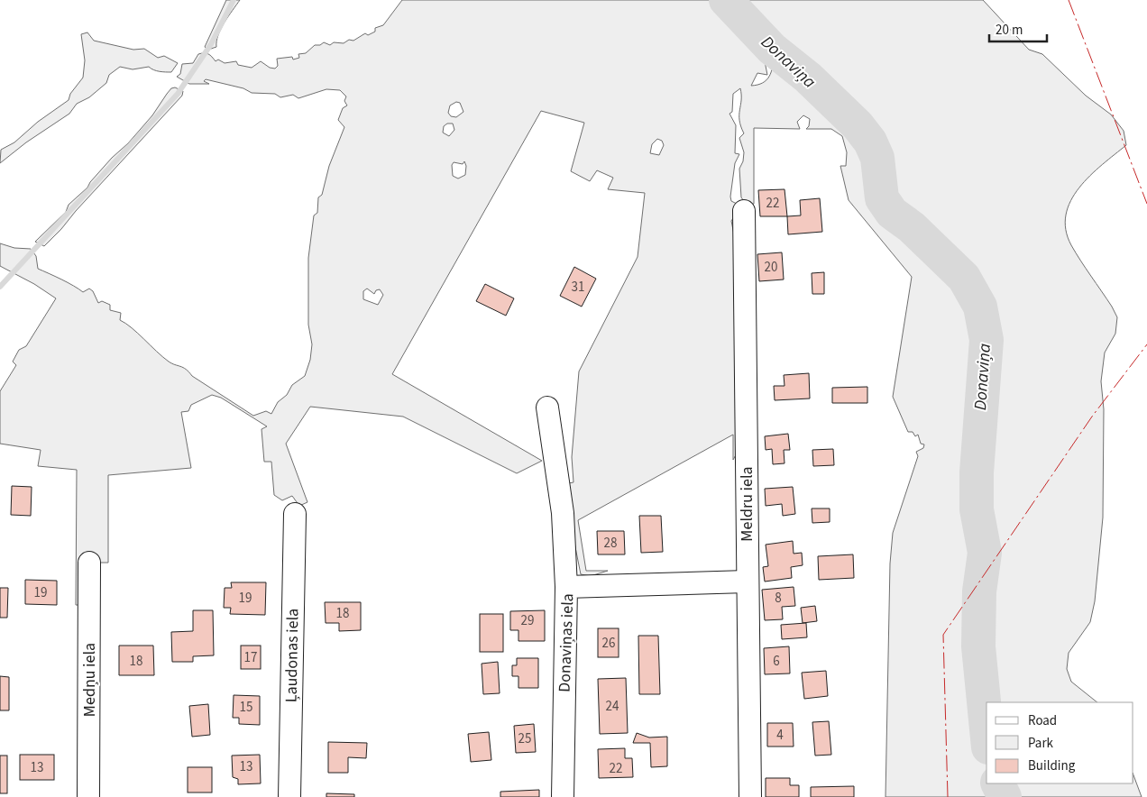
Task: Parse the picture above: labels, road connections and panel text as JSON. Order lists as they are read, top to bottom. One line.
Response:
{"streets":{"street":["Meldru iela","Donaviņas iela","Ļaudonas iela","Medņu iela"]},"crossings":[["Meldru iela","Donaviņas iela"]],"water":["Donaviņa"],"house_numbers":["22","20","31","28","19","19","8","18","29","26","17","18","6","24","15","4","25","13","13","22"],"legend":["Road","Park","Building"],"scale_bar":"20 m"}
